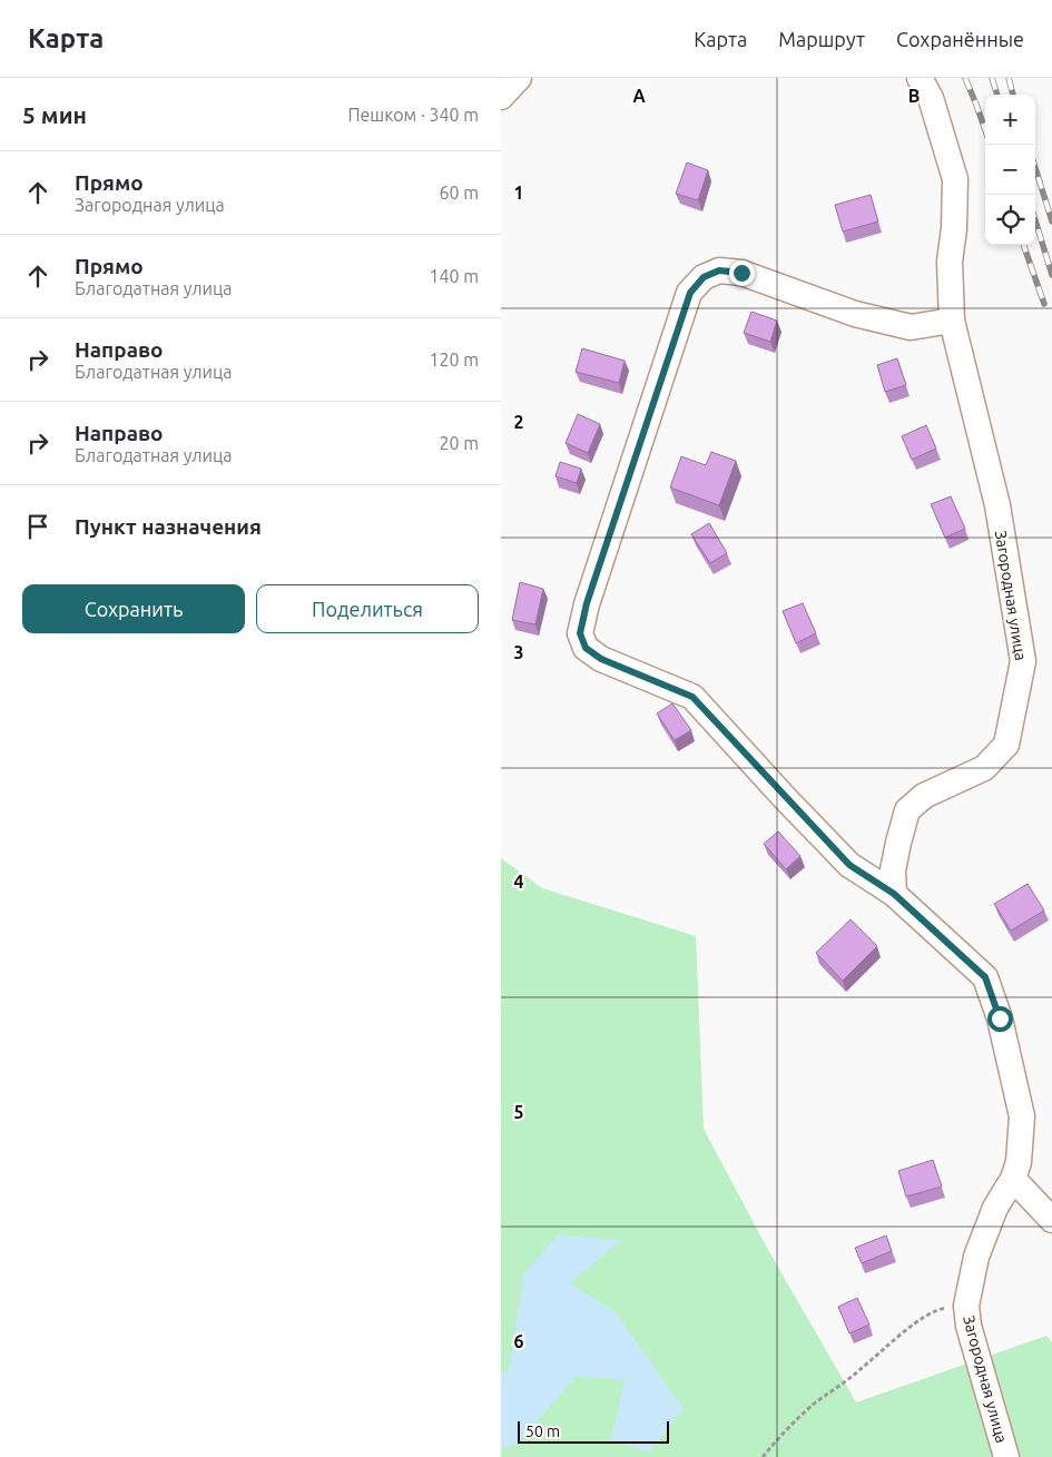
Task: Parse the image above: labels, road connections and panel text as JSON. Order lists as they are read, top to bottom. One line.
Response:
{"streets":{"street":["Загородная улица"]},"scale_bar":"50 m","page":{"header":"Карта","nav":["Карта","Маршрут","Сохранённые"],"heading":["5 мин","Пешком · 340 m"],"map_buttons":["+","−"],"list":[["Прямо","Загородная улица","60 m"],["Прямо","Благодатная улица","140 m"],["Направо","Благодатная улица","120 m"],["Направо","Благодатная улица","20 m"],"Пункт назначения"],"buttons":["Сохранить","Поделиться"],"scale":"50 m"},"grid":{"columns":["A","B"],"rows":["1","2","3","4","5","6"]}}
